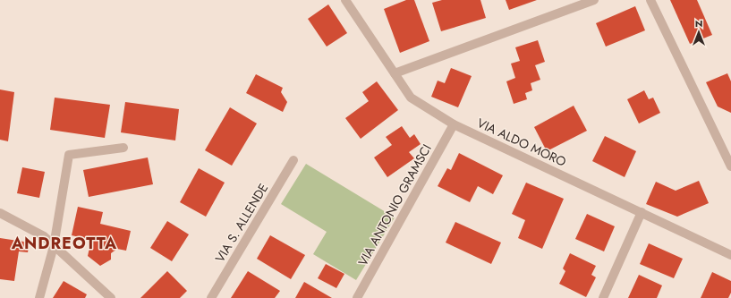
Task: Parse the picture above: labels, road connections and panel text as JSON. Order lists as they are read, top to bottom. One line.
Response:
{"streets":{"street":["VIA ALDO MORO","VIA ANTONIO GRAMSCI","VIA S. ALLENDE"]},"crossings":[["VIA ALDO MORO","VIA ANTONIO GRAMSCI"]],"districts":["ANDREOTTA"],"north":"top"}
